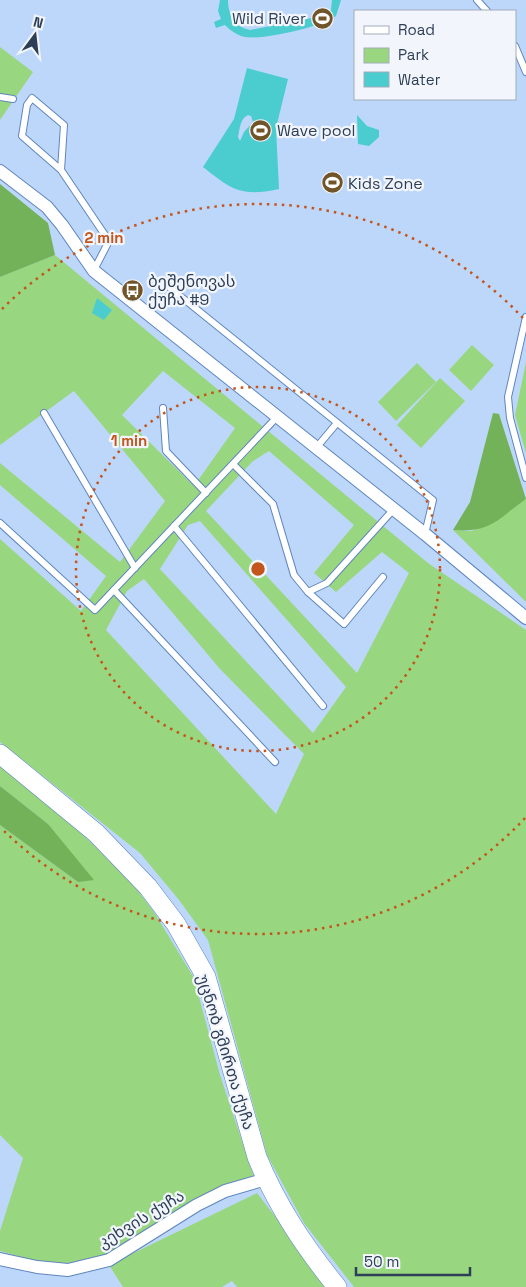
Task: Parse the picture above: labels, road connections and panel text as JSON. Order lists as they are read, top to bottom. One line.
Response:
{"streets":{"main road":["უცნობ გმირთა ქუჩა"],"street":["კეხვის ქუჩა"]},"crossings":[["უცნობ გმირთა ქუჩა","კეხვის ქუჩა"]],"places":{"sports":["Wild River","Wave pool","Kids Zone"],"bus stop":["ბეშენოვას ქუჩა #9"]},"legend":["Road","Park","Water"],"scale_bar":"50 m","north":"top","rings":["2 min","1 min"]}
